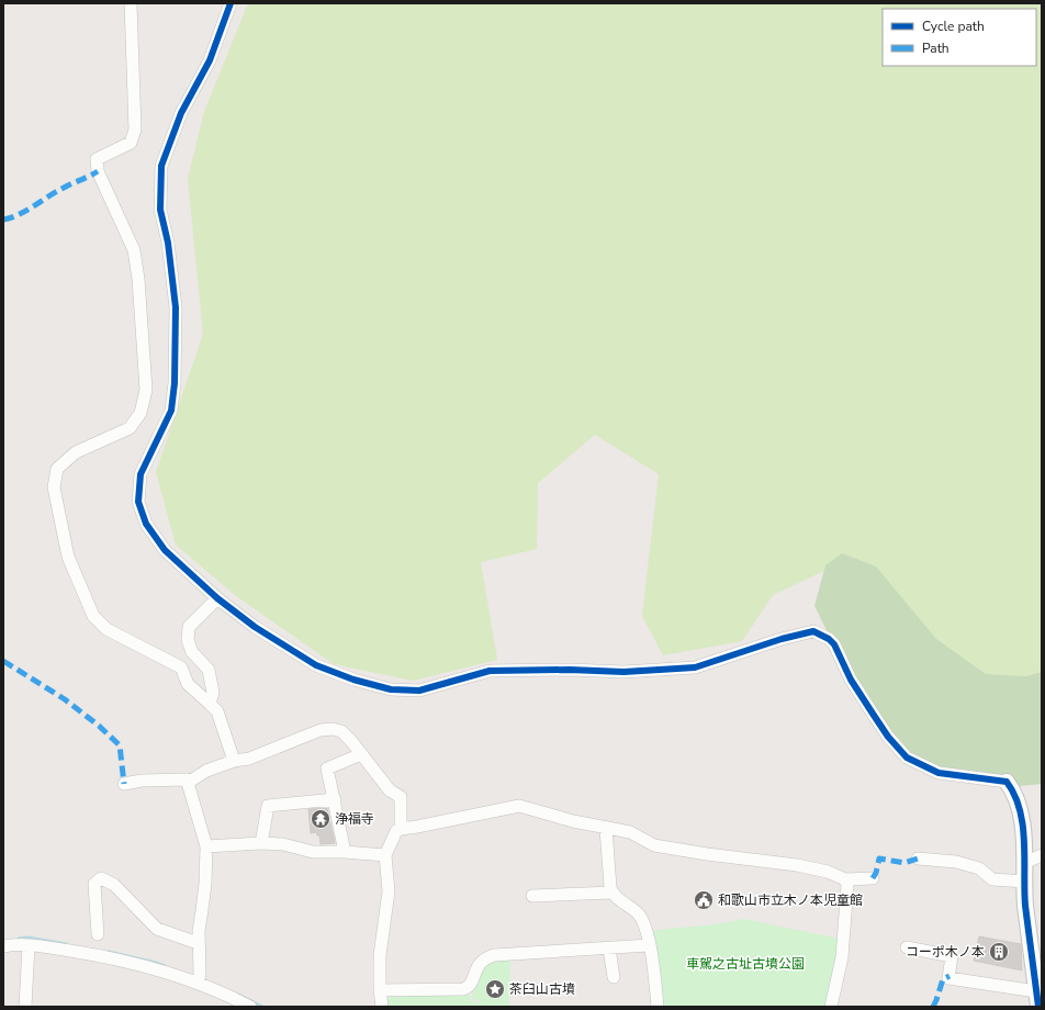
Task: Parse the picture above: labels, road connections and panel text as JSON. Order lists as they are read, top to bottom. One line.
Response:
{"parks":["車駕之古址古墳公園"],"places":{"temple":["浄福寺"],"public building":["和歌山市立木ノ本児童館"],"building":["コーポ木ノ本"],"place":["茶臼山古墳"]},"legend":["Cycle path","Path"]}
